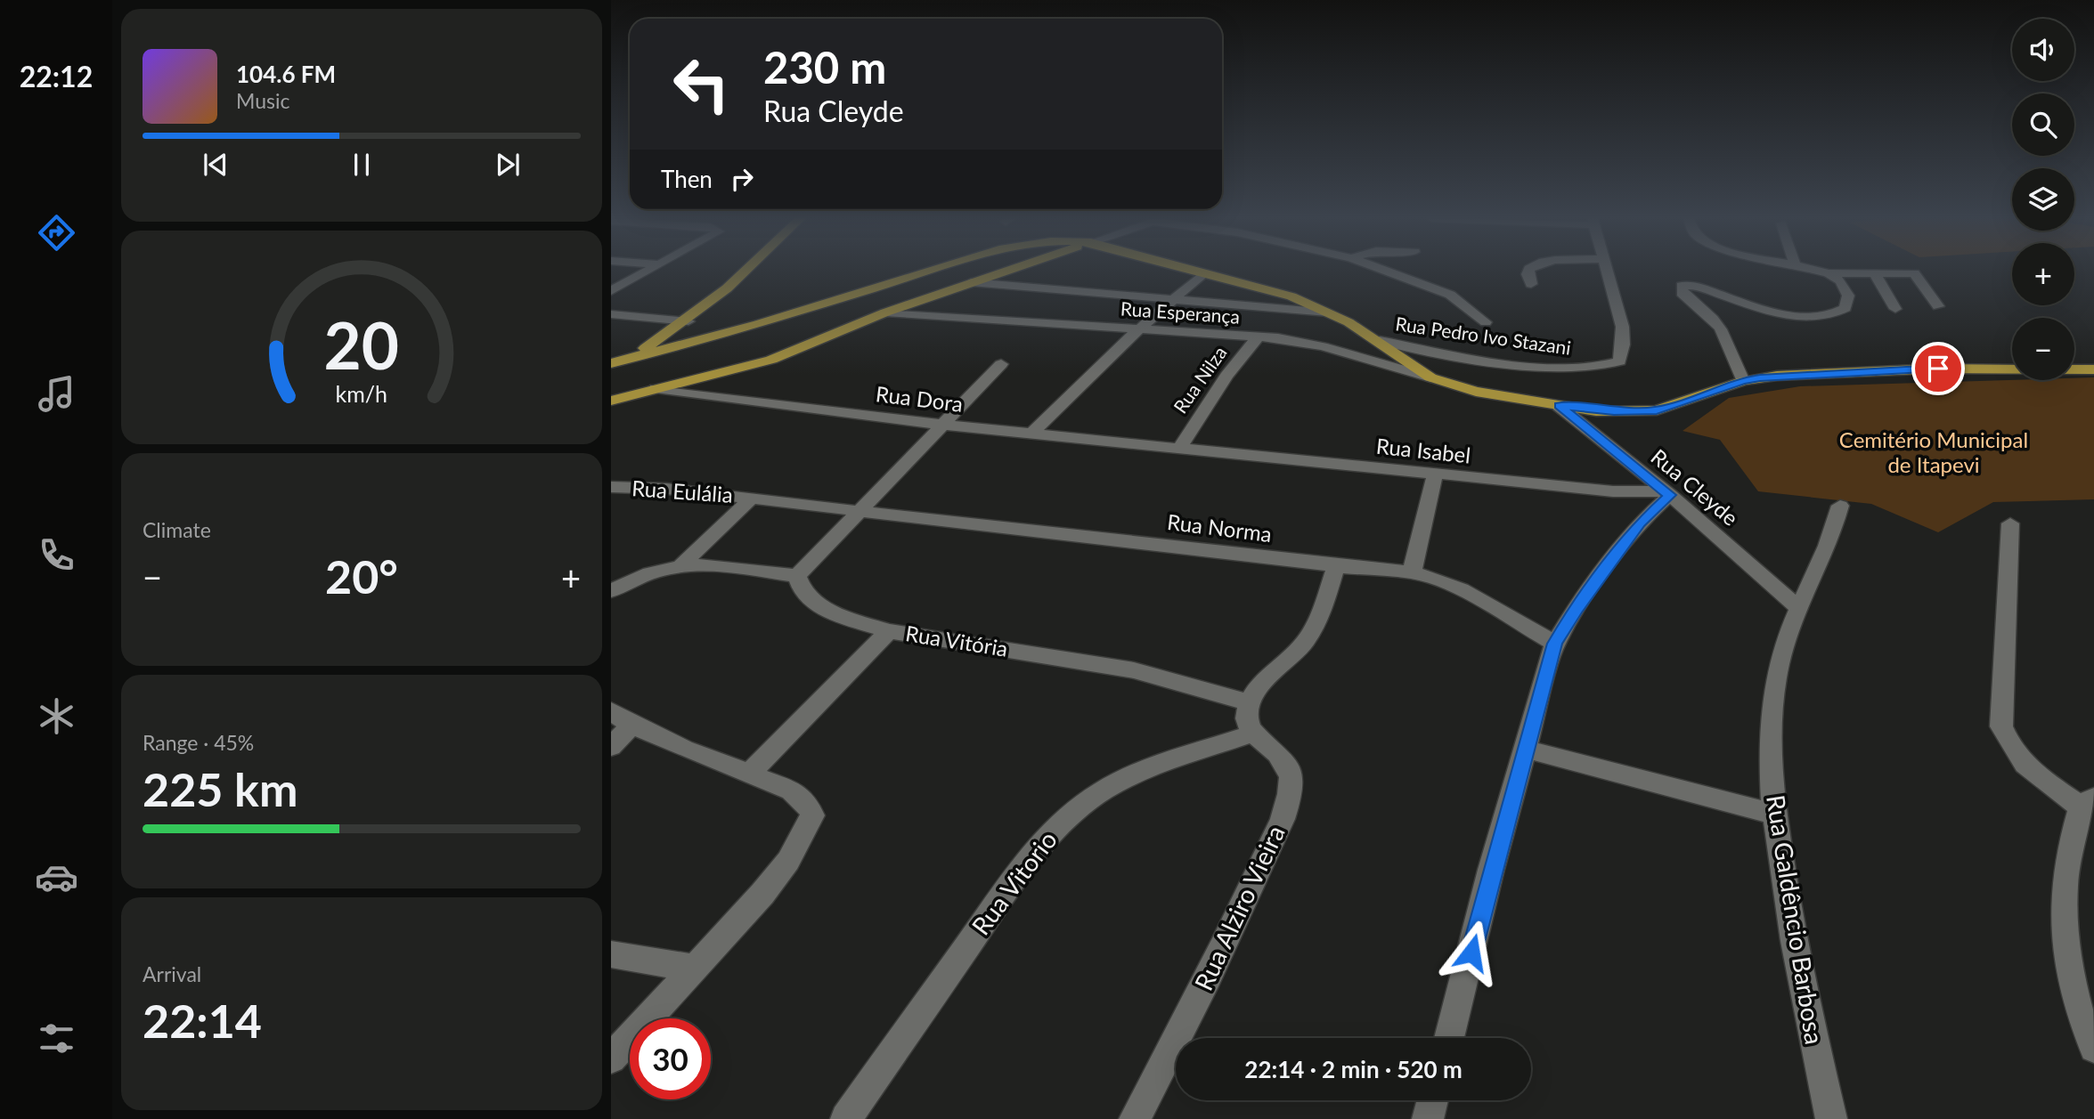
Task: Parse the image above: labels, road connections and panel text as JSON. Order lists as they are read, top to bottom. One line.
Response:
{"streets":{"street":["Rua Esperança","Rua Pedro Ivo Stazani","Rua Nilza","Rua Dora","Rua Isabel","Rua Cleyde","Rua Eulália","Rua Norma","Rua Vitória","Rua Vitorio","Rua Alziro Vieira","Rua Galdêncio Barbosa"]},"crossings":[["Rua Esperança","Rua Nilza"],["Rua Nilza","Rua Dora"],["Rua Nilza","Rua Isabel"],["Rua Dora","Rua Isabel"],["Rua Isabel","Rua Cleyde"],["Rua Cleyde","Rua Galdêncio Barbosa"],["Rua Eulália","Rua Norma"],["Rua Vitorio","Rua Alziro Vieira"]],"parks":["Cemitério Municipal de Itapevi"],"page":{"tabs":"22:12","map_buttons":["+","−"],"turn":["230 m","Rua Cleyde"],"song":["104.6 FM","Music"],"then":"Then","tile":["Climate",["Range · 45%","225 km"],["Arrival","22:14"]],"heat":["−","20°","+"],"limit":"30","trip":"22:14 · 2 min · 520 m","gauge":["20","km/h"]}}
